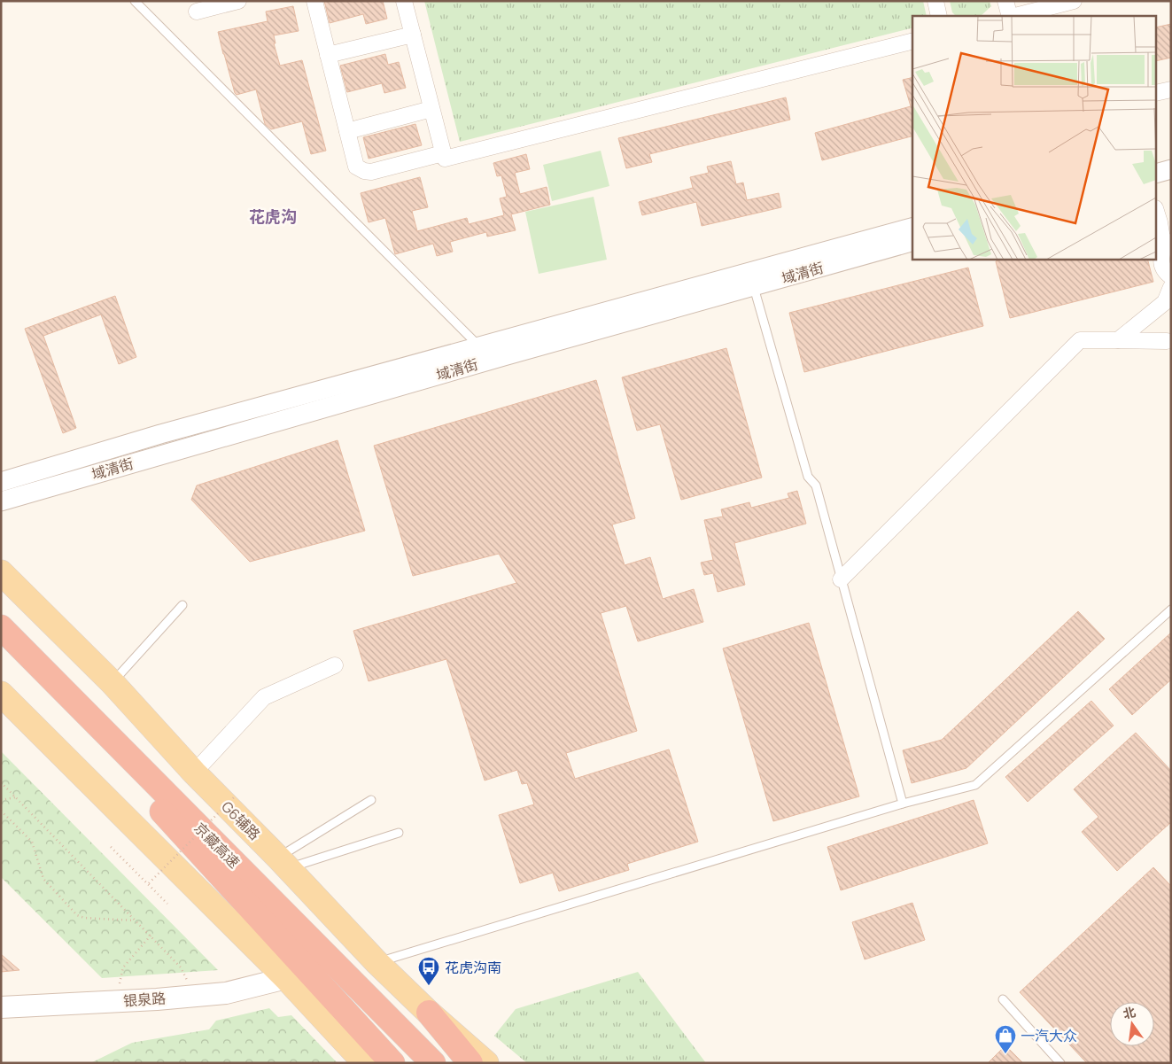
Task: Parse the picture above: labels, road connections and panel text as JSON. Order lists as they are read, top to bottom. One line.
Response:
{"streets":{"highway":["京藏高速"],"main road":["G6辅路","银泉路"],"street":["域清街"]},"districts":["花虎沟"],"places":{"bus stop":["花虎沟南"],"shop":["一汽大众"]},"north":"top"}
